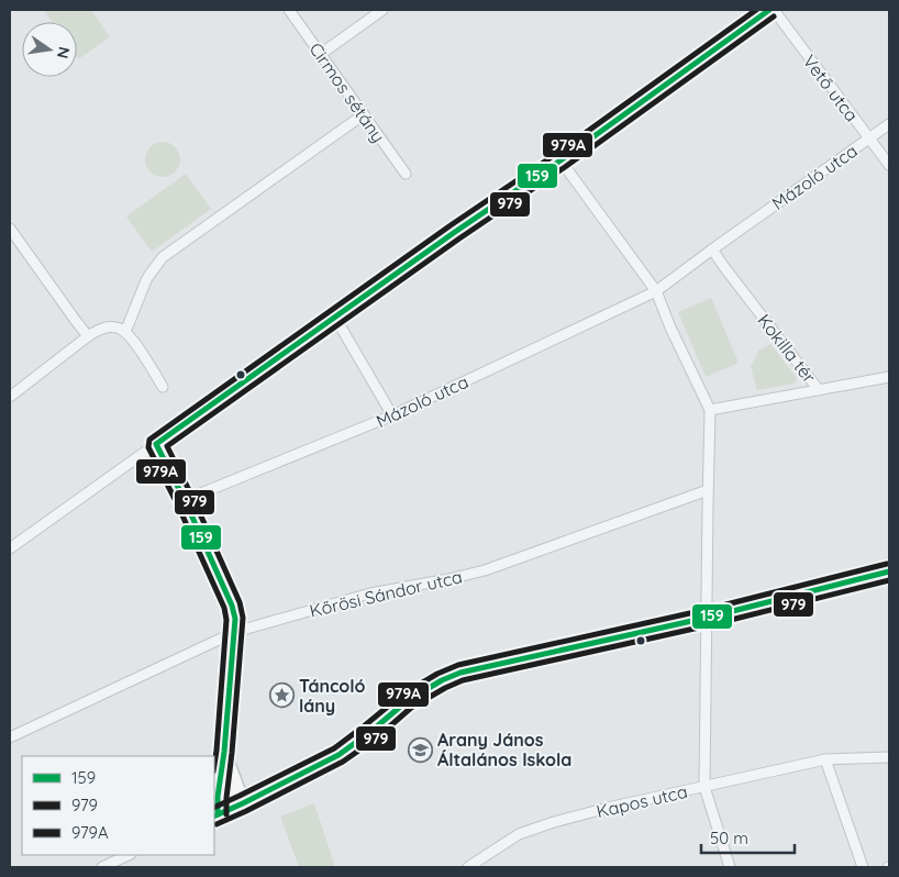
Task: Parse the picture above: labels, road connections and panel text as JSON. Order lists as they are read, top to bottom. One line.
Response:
{"streets":{"street":["Vető utca","Cirmos sétány","Mázoló utca","Kokilla tér","Kőrösi Sándor utca","Kapos utca"]},"crossings":[["Vető utca","Mázoló utca"],["Mázoló utca","Kokilla tér"]],"places":{"place":["Táncoló lány"],"school or university":["Arany János Általános Iskola"]},"lines":["transit line 159","transit line 979A","transit line 979"],"legend":["159","979","979A"],"scale_bar":"50 m","north":"right"}
